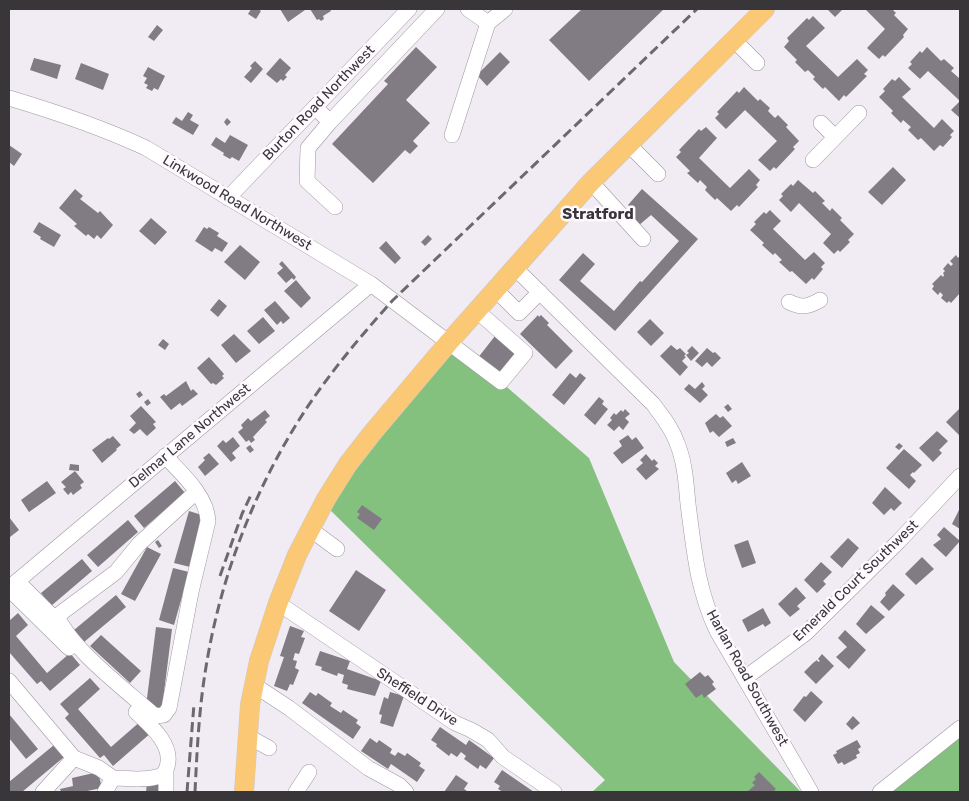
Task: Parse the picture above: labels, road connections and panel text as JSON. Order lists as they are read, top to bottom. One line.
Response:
{"streets":{"street":["Burton Road Northwest","Linkwood Road Northwest","Delmar Lane Northwest","Emerald Court Southwest","Harlan Road Southwest","Sheffield Drive"]},"crossings":[["Burton Road Northwest","Linkwood Road Northwest"],["Linkwood Road Northwest","Delmar Lane Northwest"],["Emerald Court Southwest","Harlan Road Southwest"]],"districts":["Stratford"]}
